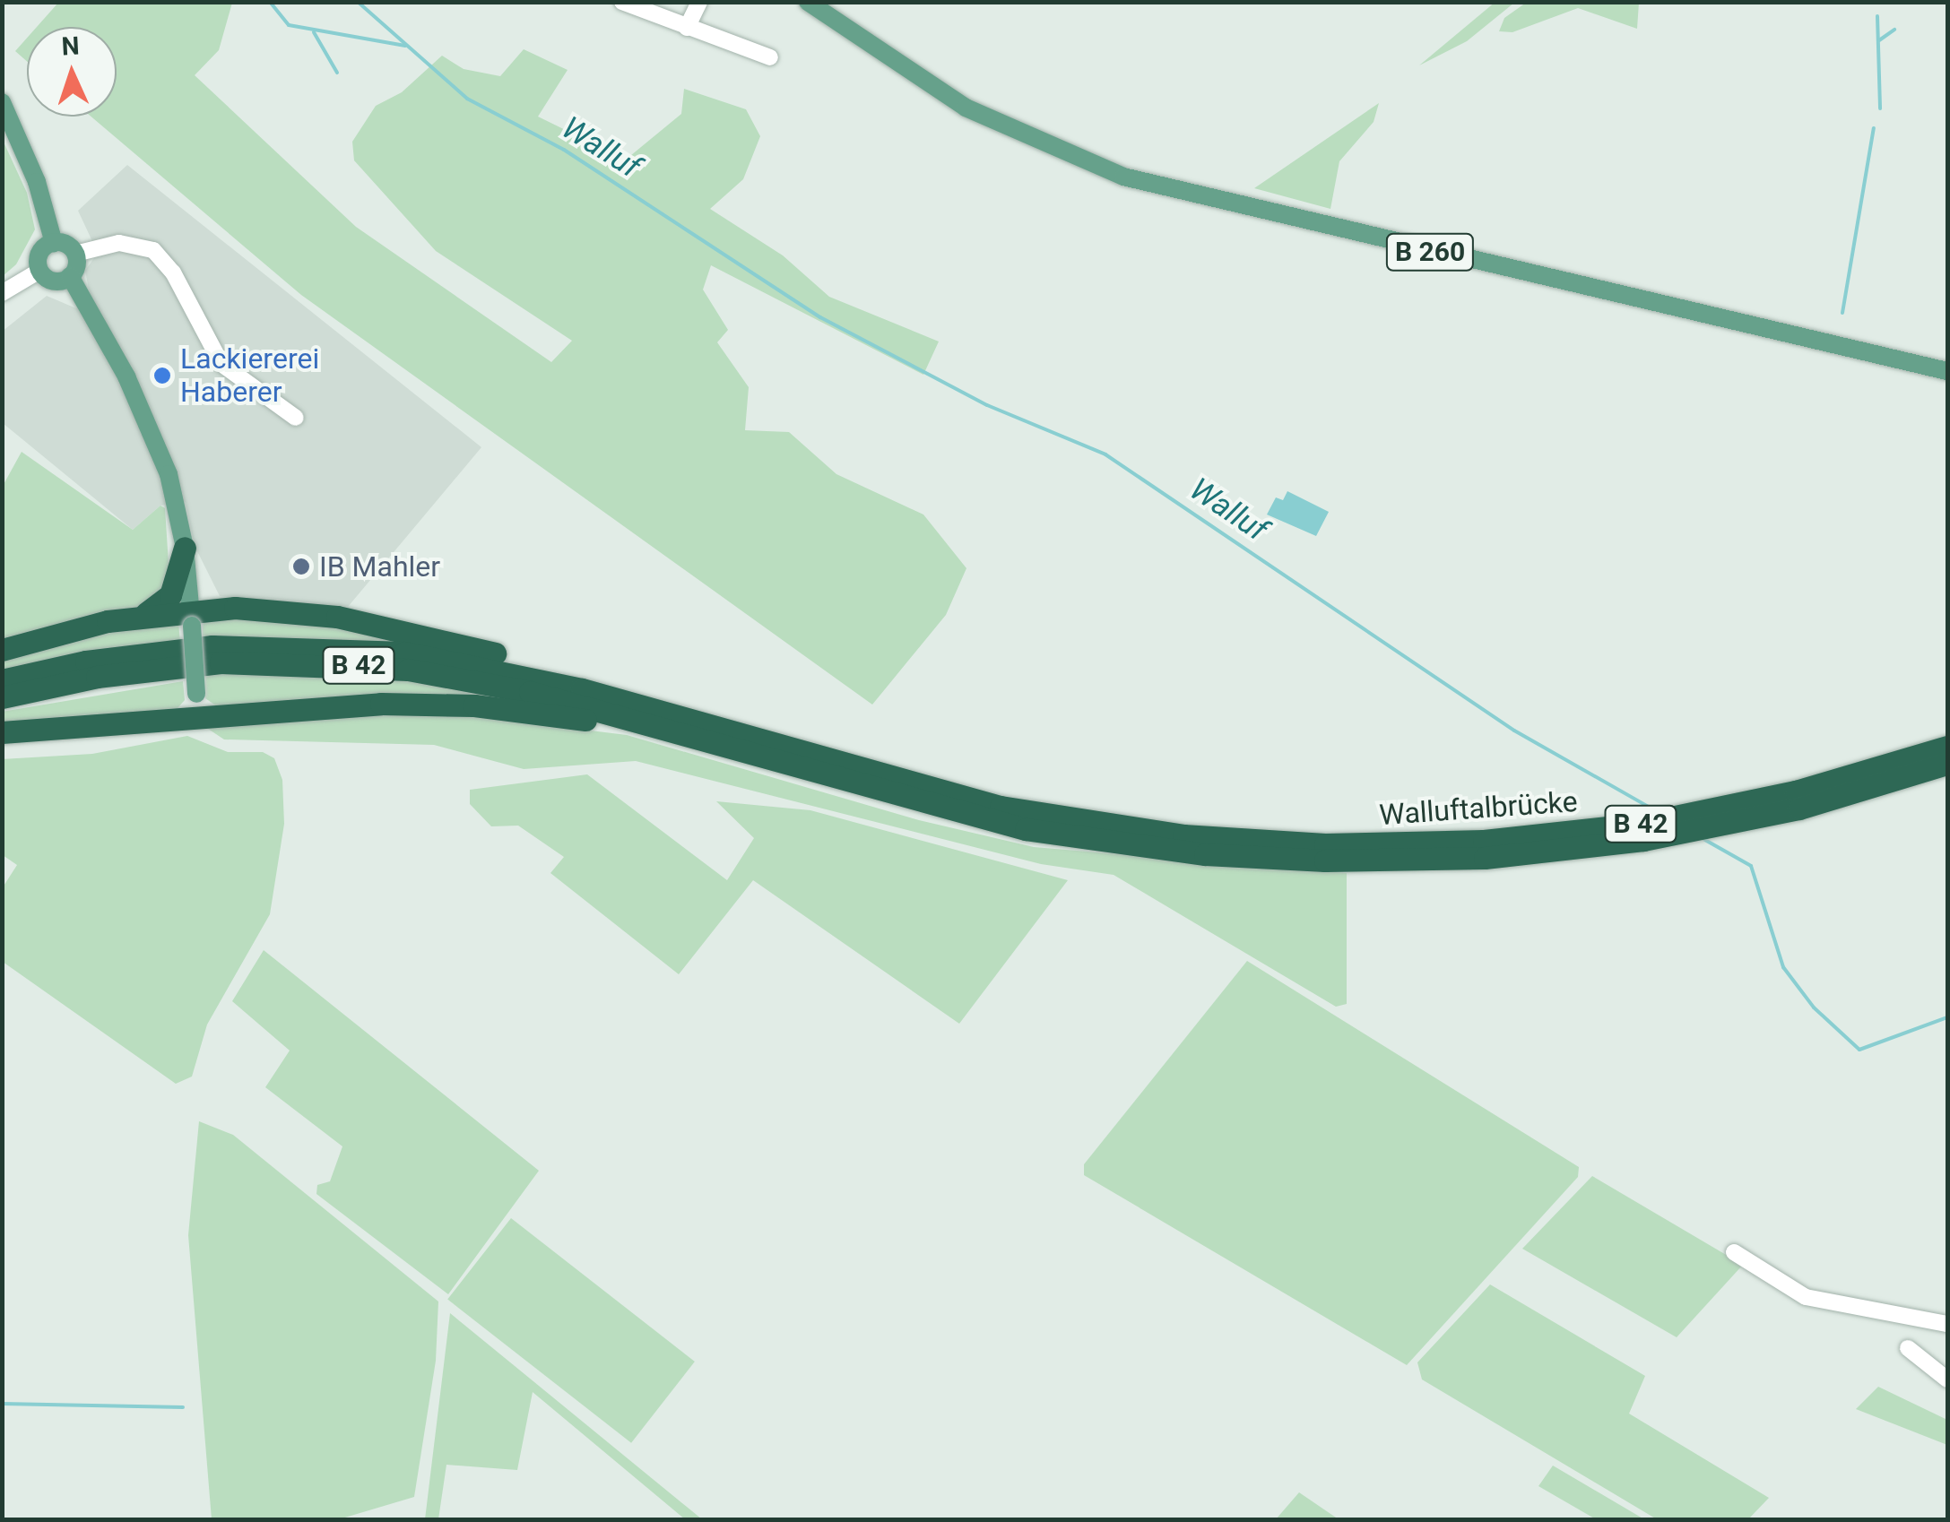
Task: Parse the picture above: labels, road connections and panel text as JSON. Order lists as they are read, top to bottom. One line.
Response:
{"streets":{"highway":["B 42","Walluftalbrücke"],"main road":["B 260"]},"crossings":[["B 42","Walluftalbrücke"]],"water":["Walluf"],"places":["Lackiererei Haberer","IB Mahler"],"north":"top"}
